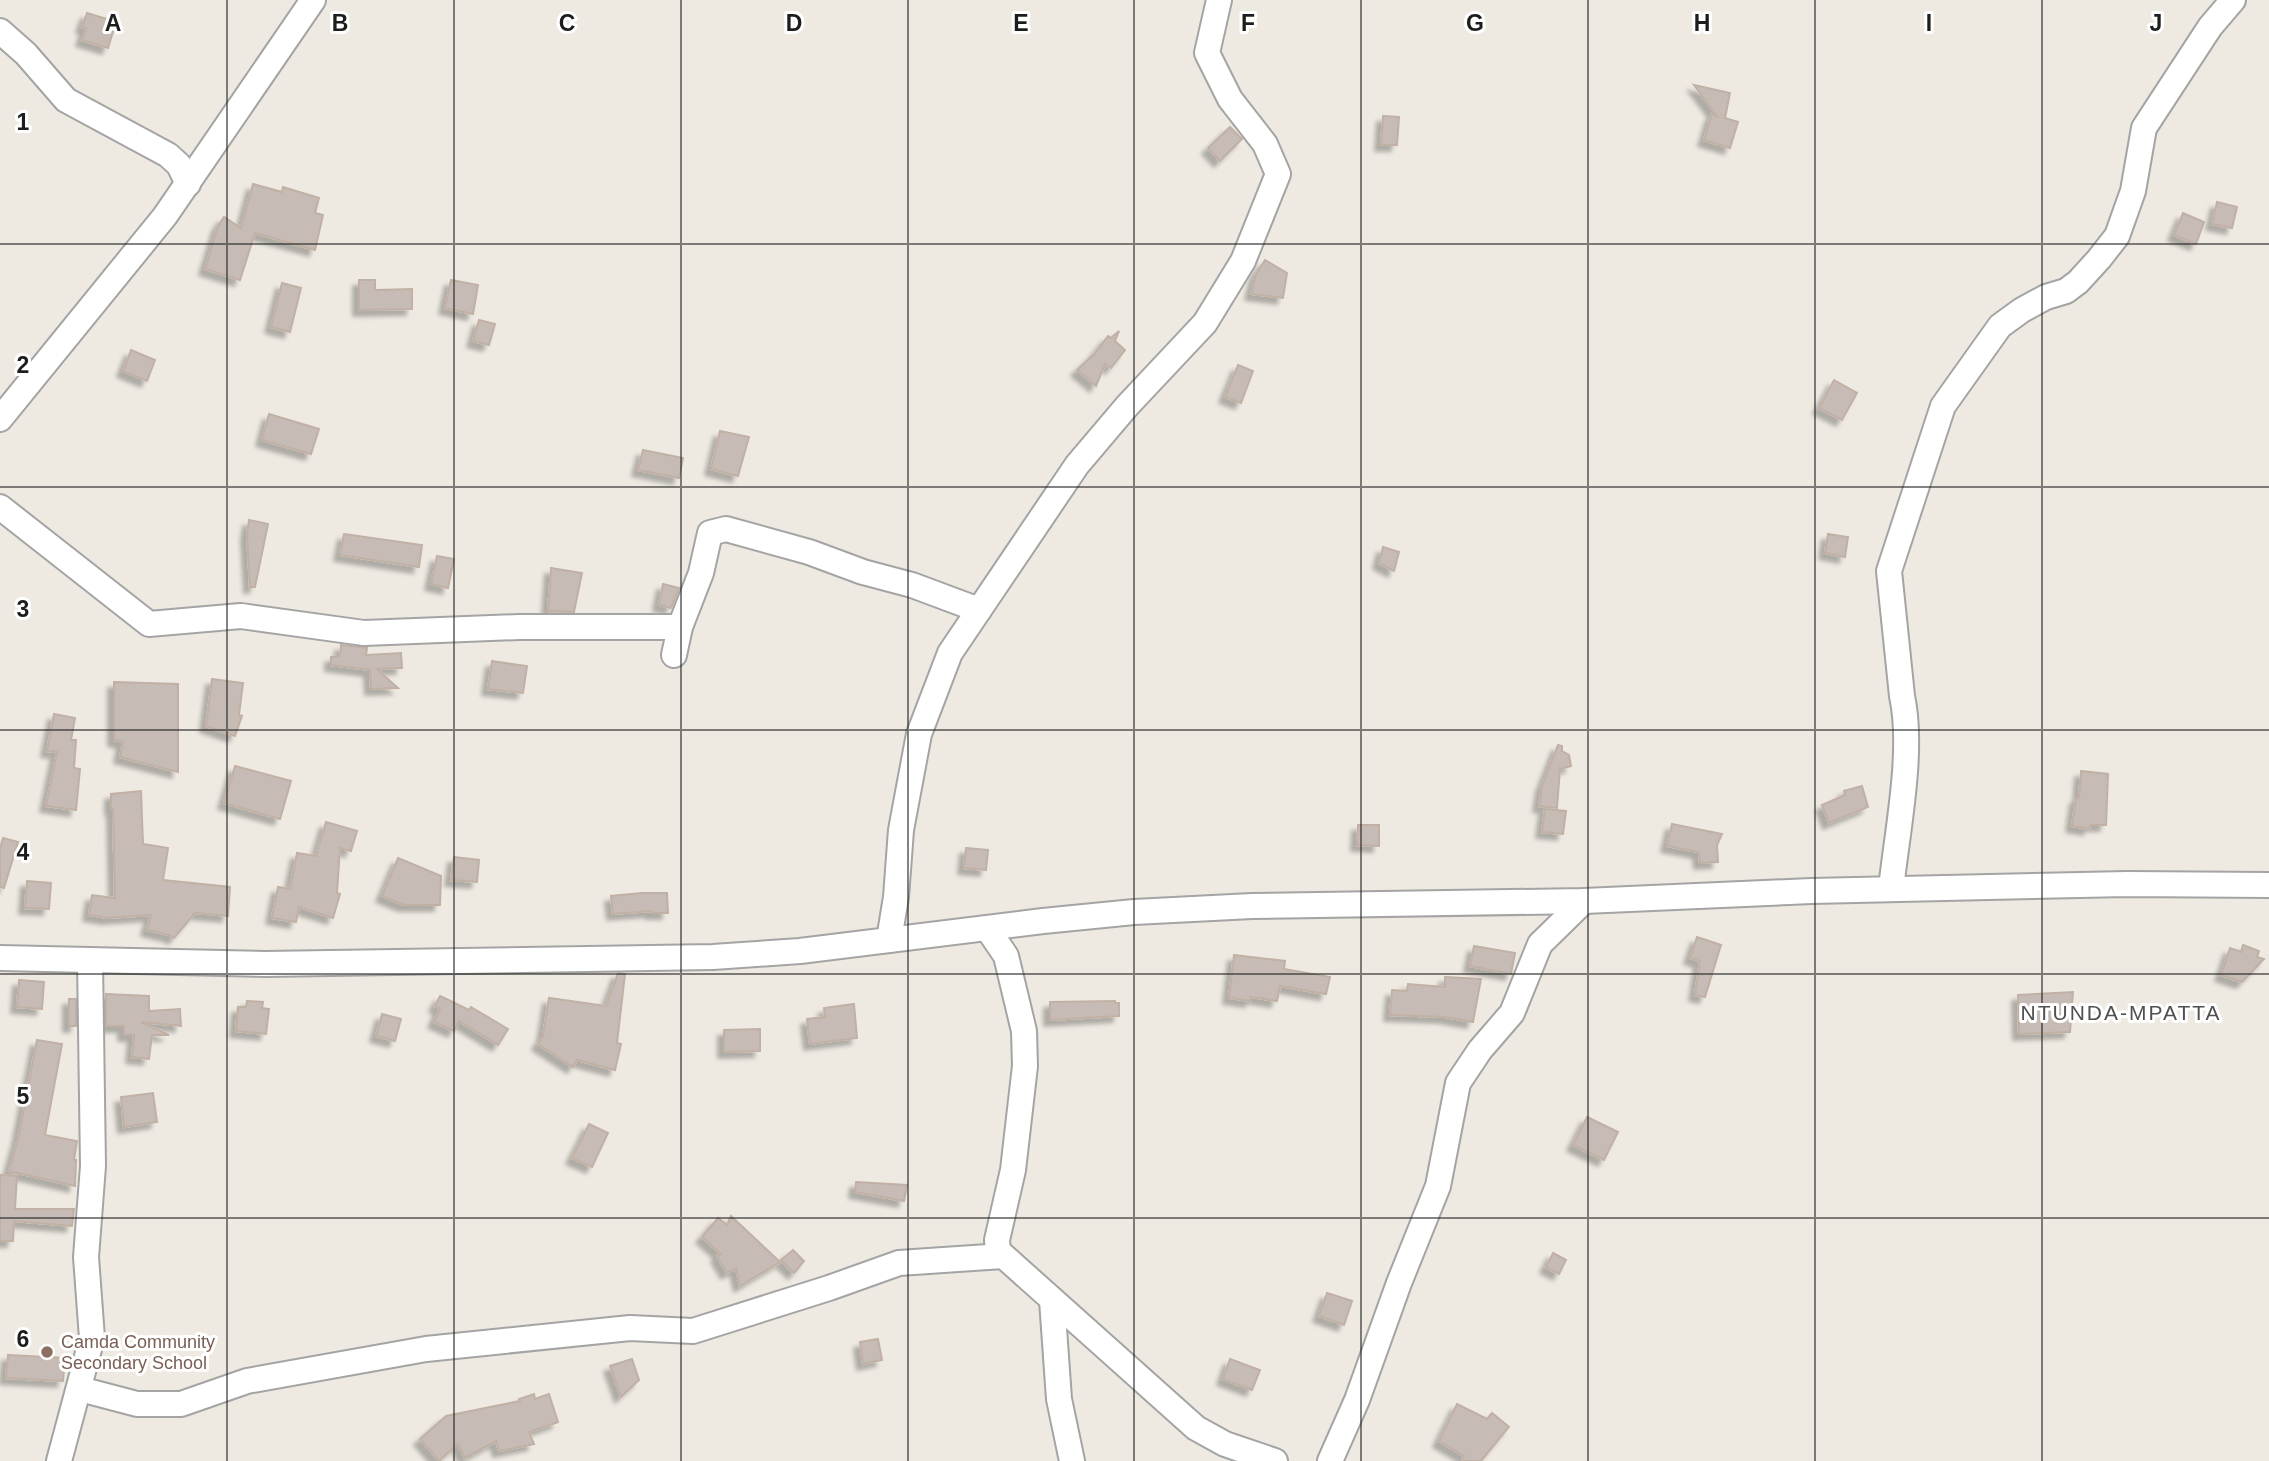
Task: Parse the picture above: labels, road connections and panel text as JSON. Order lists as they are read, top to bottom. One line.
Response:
{"districts":["NTUNDA-MPATTA"],"places":["Camda Community Secondary School"],"grid":{"columns":["A","B","C","D","E","F","G","H","I","J"],"rows":["1","2","3","4","5","6"]}}
